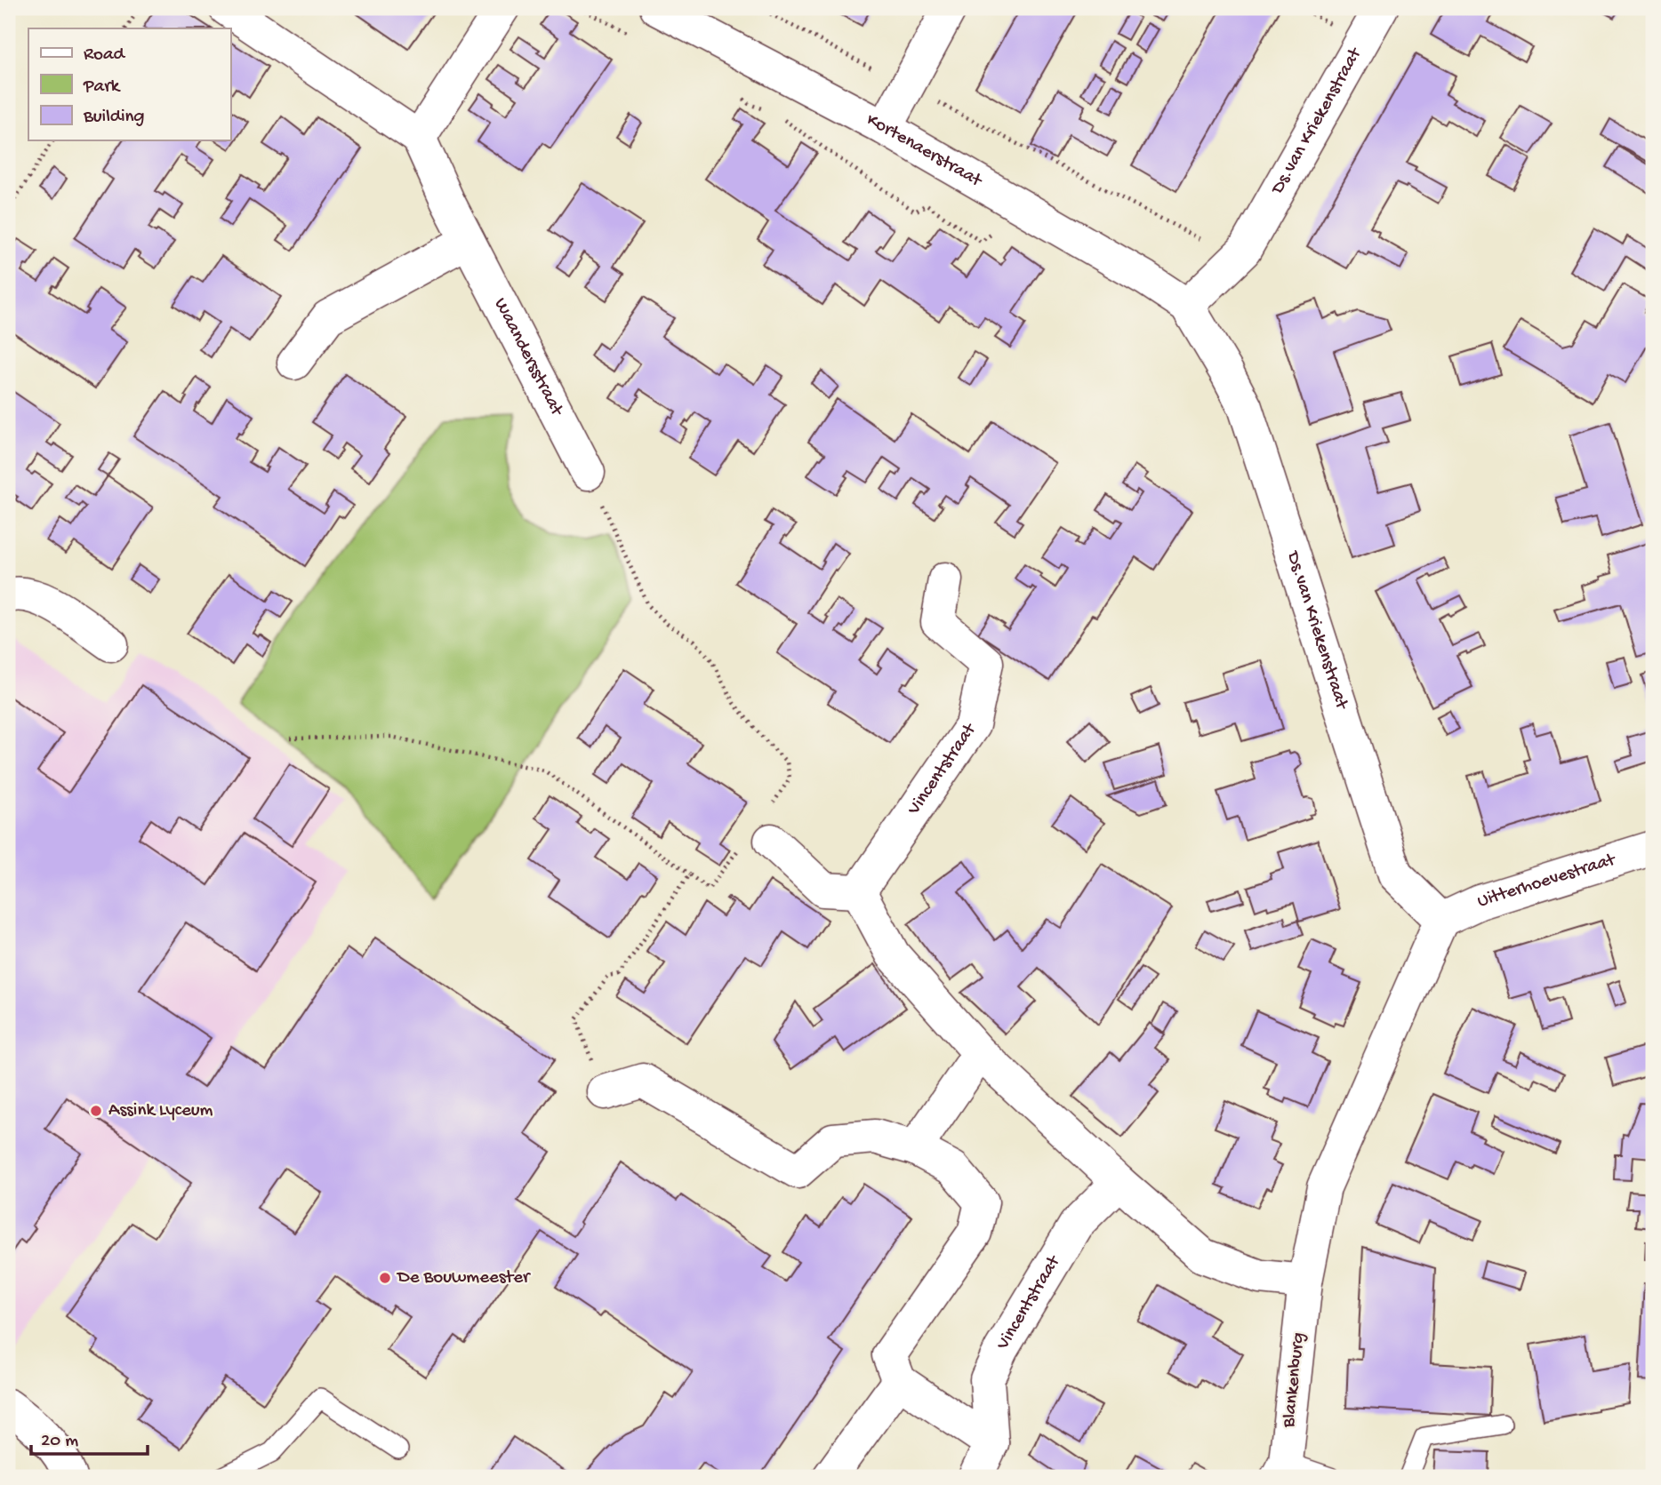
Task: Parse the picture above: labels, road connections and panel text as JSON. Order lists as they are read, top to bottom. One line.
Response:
{"streets":{"street":["Ds.van Kriekenstraat","Kortenaerstraat","Waandersstraat","Vincentstraat","Uitterhoevestraat","Blankenburg"]},"crossings":[["Ds.van Kriekenstraat","Kortenaerstraat"],["Ds.van Kriekenstraat","Uitterhoevestraat"]],"places":["Assink Lyceum","De Bouwmeester"],"legend":["Road","Park","Building"],"scale_bar":"20 m"}
